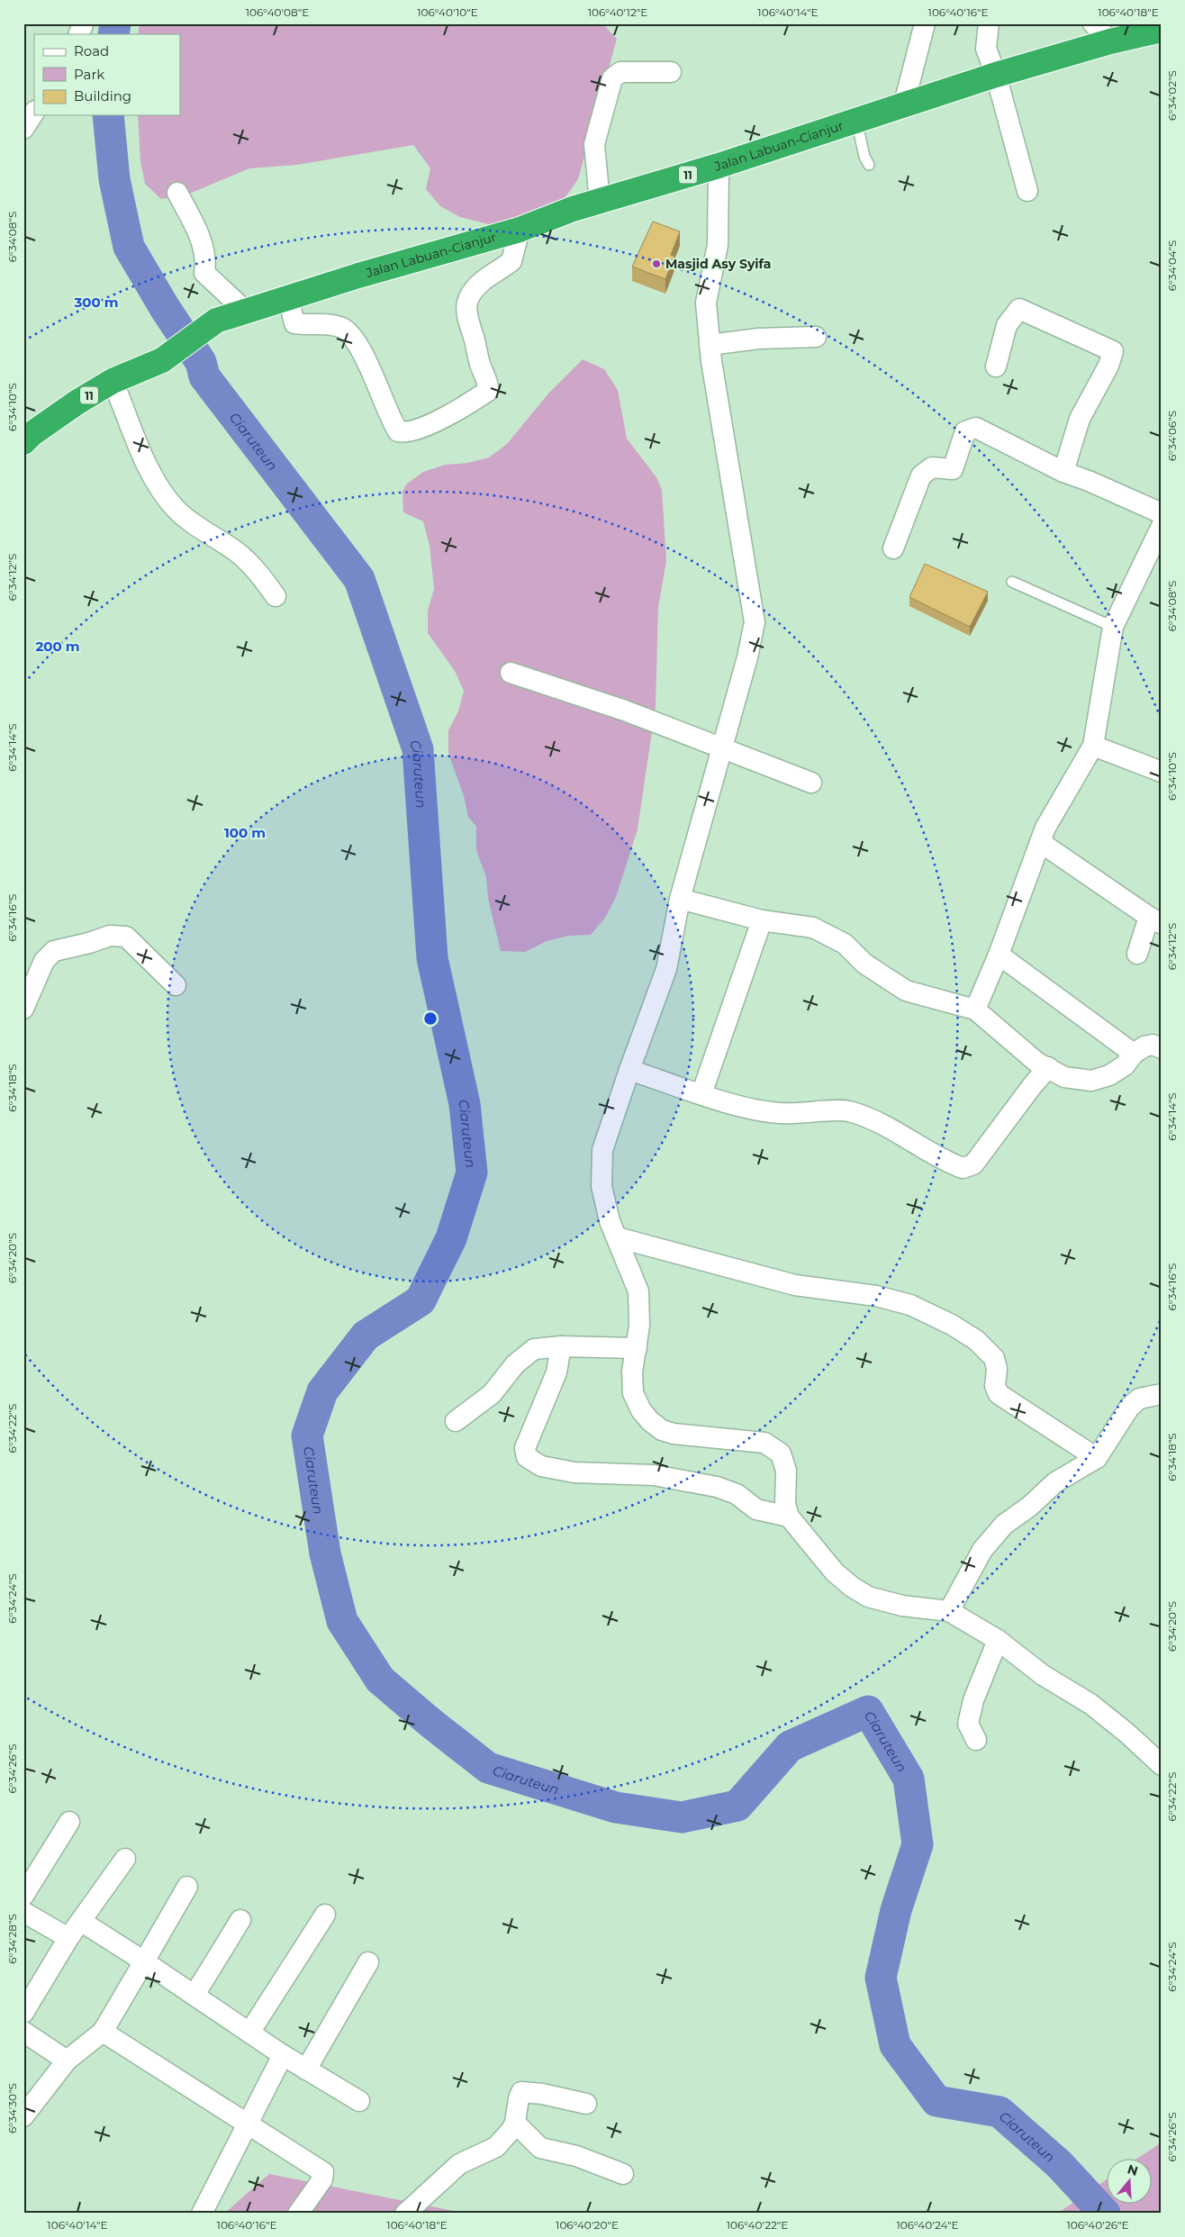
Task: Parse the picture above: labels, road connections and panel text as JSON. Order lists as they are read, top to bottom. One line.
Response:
{"streets":{"highway":["Jalan Labuan-Cianjur","11"]},"crossings":[["Jalan Labuan-Cianjur","11"]],"water":["Ciaruteun"],"places":["Masjid Asy Syifa"],"legend":["Road","Park","Building"],"north":"top","coordinates":["106°40'08\"E","106°40'10\"E","106°40'12\"E","106°40'14\"E","106°40'16\"E","106°40'18\"E","6°34'02\"S","6°34'08\"S","6°34'04\"S","6°34'10\"S","6°34'06\"S","6°34'12\"S","6°34'14\"S","6°34'16\"S","6°34'18\"S","6°34'20\"S","6°34'22\"S","6°34'24\"S","6°34'26\"S","6°34'28\"S","6°34'30\"S","106°40'20\"E","106°40'22\"E","106°40'24\"E","106°40'26\"E"],"rings":["300 m","200 m","100 m"]}
